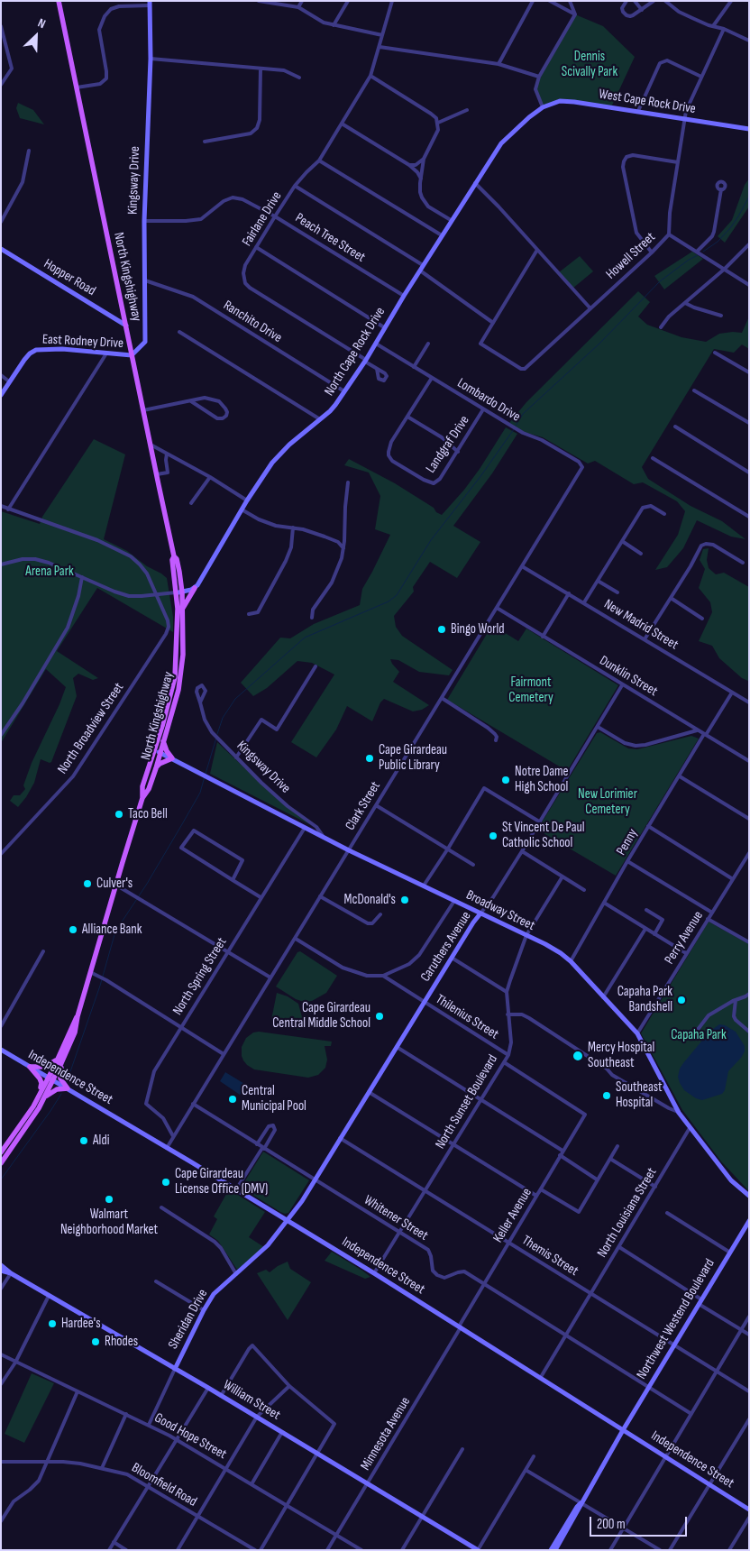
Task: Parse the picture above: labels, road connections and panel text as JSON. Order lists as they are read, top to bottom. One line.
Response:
{"streets":{"main road":["North Kingshighway"],"street":["West Cape Rock Drive","Kingsway Drive","Fairlane Drive","Peach Tree Street","Howell Street","Hopper Road","Ranchito Drive","East Rodney Drive","North Cape Rock Drive","Lombardo Drive","Landgraf Drive","New Madrid Street","Dunklin Street","North Broadview Street","Clark Street","Penny","Broadway Street","Perry Avenue","Caruthers Avenue","North Spring Street","Thilenius Street","Independence Street","North Sunset Boulevard","North Louisiana Street","Keller Avenue","Whitener Street","Themis Street","Sheridan Drive","Northwest Westend Boulevard","William Street","Minnesota Avenue","Good Hope Street","Bloomfield Road"]},"crossings":[["West Cape Rock Drive","Howell Street"],["West Cape Rock Drive","North Cape Rock Drive"],["Kingsway Drive","Peach Tree Street"],["Kingsway Drive","North Kingshighway"],["Kingsway Drive","Ranchito Drive"],["Kingsway Drive","East Rodney Drive"],["Kingsway Drive","Broadway Street"],["Fairlane Drive","Peach Tree Street"],["Fairlane Drive","North Cape Rock Drive"],["Peach Tree Street","North Cape Rock Drive"],["North Kingshighway","Hopper Road"],["North Kingshighway","East Rodney Drive"],["North Kingshighway","Broadway Street"],["North Kingshighway","Independence Street"],["Ranchito Drive","North Cape Rock Drive"],["North Cape Rock Drive","Lombardo Drive"],["Lombardo Drive","Landgraf Drive"],["Lombardo Drive","Clark Street"],["New Madrid Street","Clark Street"],["New Madrid Street","Penny"],["Dunklin Street","Clark Street"],["Dunklin Street","Penny"],["Dunklin Street","Caruthers Avenue"],["Clark Street","Broadway Street"],["Clark Street","North Spring Street"],["Clark Street","Thilenius Street"],["Clark Street","Independence Street"],["Clark Street","Whitener Street"],["Penny","Broadway Street"],["Broadway Street","Perry Avenue"],["Broadway Street","Caruthers Avenue"],["Broadway Street","North Spring Street"],["Broadway Street","North Sunset Boulevard"],["Broadway Street","North Louisiana Street"],["Caruthers Avenue","Thilenius Street"],["Caruthers Avenue","Independence Street"],["Caruthers Avenue","Whitener Street"],["Caruthers Avenue","Themis Street"],["Caruthers Avenue","Sheridan Drive"],["Thilenius Street","North Sunset Boulevard"],["Independence Street","North Sunset Boulevard"],["Independence Street","North Louisiana Street"],["Independence Street","Keller Avenue"],["Independence Street","Sheridan Drive"],["Independence Street","Northwest Westend Boulevard"],["Independence Street","Minnesota Avenue"],["North Sunset Boulevard","Keller Avenue"],["North Sunset Boulevard","Whitener Street"],["North Sunset Boulevard","Themis Street"],["North Louisiana Street","Whitener Street"],["North Louisiana Street","Themis Street"],["Keller Avenue","Whitener Street"],["Keller Avenue","Themis Street"],["Keller Avenue","Minnesota Avenue"],["Whitener Street","Northwest Westend Boulevard"],["Themis Street","Northwest Westend Boulevard"],["Sheridan Drive","William Street"],["Sheridan Drive","Good Hope Street"],["William Street","Minnesota Avenue"],["Minnesota Avenue","Good Hope Street"]],"parks":["Dennis Scivally Park","Arena Park","Fairmont Cemetery","New Lorimier Cemetery","Capaha Park"],"places":["Bingo World","Cape Girardeau Public Library","Notre Dame High School","Taco Bell","St Vincent De Paul Catholic School","Culver's","McDonald's","Alliance Bank","Capaha Park Bandshell","Cape Girardeau Central Middle School","Mercy Hospital Southeast","Southeast Hospital","Central Municipal Pool","Aldi","Cape Girardeau License Office (DMV)","Walmart Neighborhood Market","Hardee's","Rhodes"],"scale_bar":"200 m","north":"top right"}
